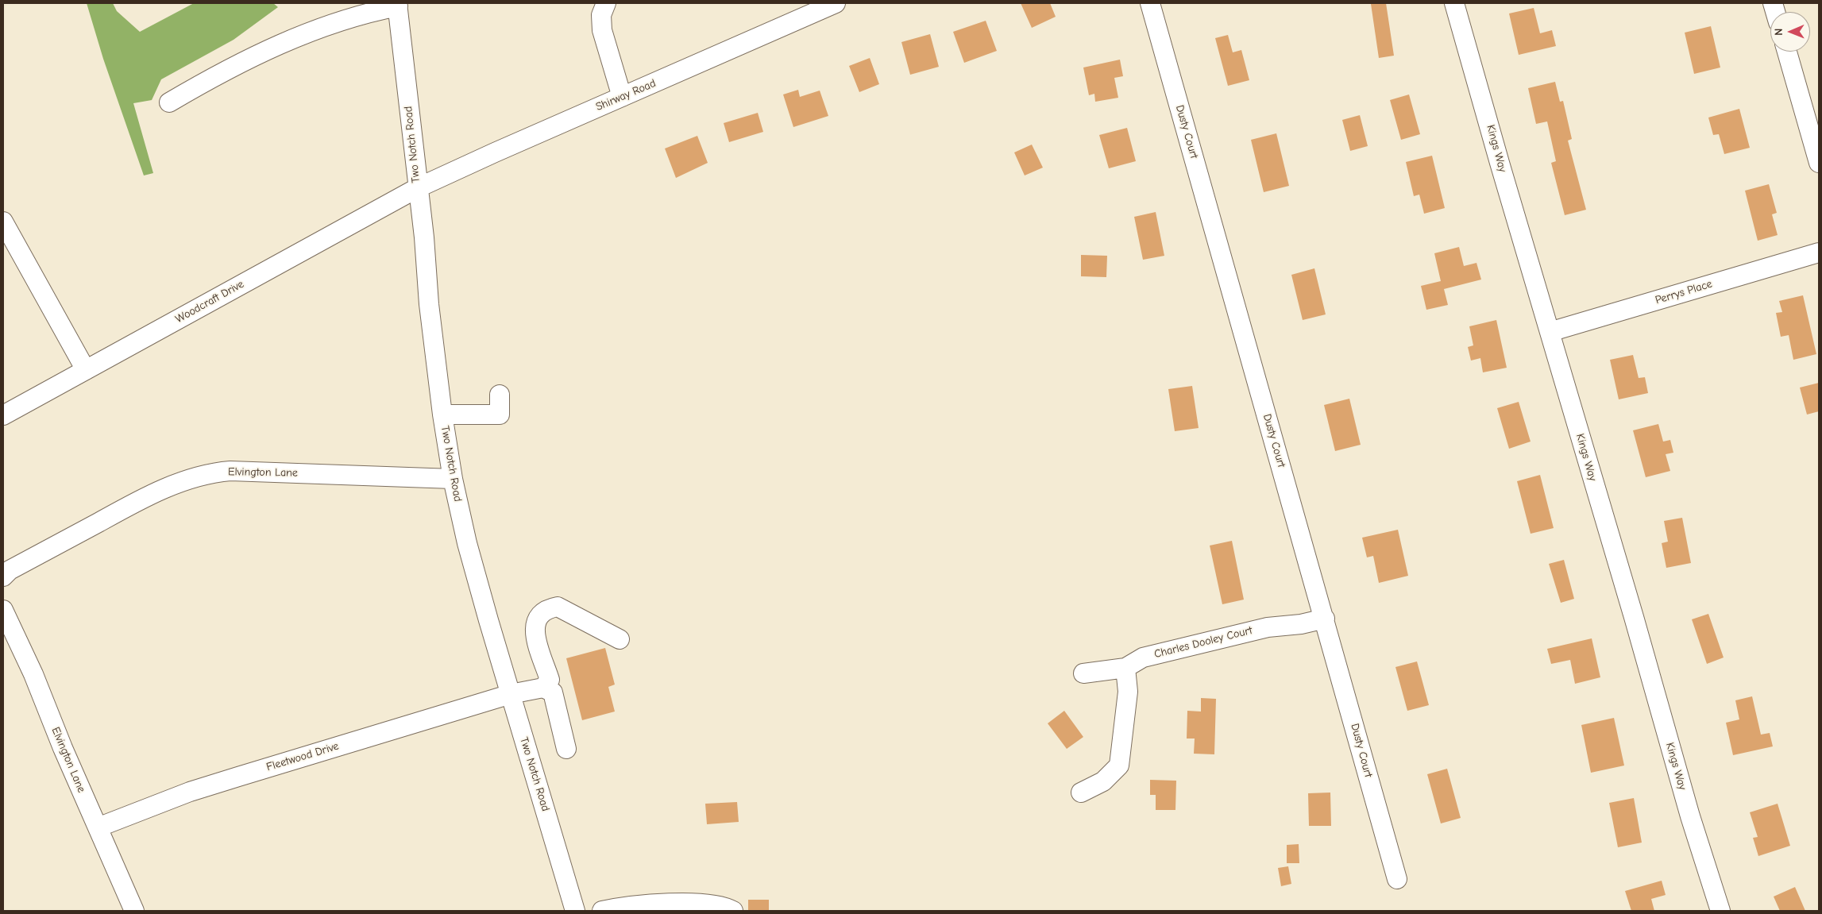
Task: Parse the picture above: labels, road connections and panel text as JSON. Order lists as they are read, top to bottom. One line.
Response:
{"streets":{"street":["Shirway Road","Dusty Court","Two Notch Road","Kings Way","Perrys Place","Woodcraft Drive","Elvington Lane","Charles Dooley Court","Fleetwood Drive"]},"crossings":[["Shirway Road","Two Notch Road"],["Shirway Road","Woodcraft Drive"],["Dusty Court","Charles Dooley Court"],["Two Notch Road","Woodcraft Drive"],["Two Notch Road","Elvington Lane"],["Two Notch Road","Fleetwood Drive"],["Kings Way","Perrys Place"],["Elvington Lane","Fleetwood Drive"]],"north":"left"}
